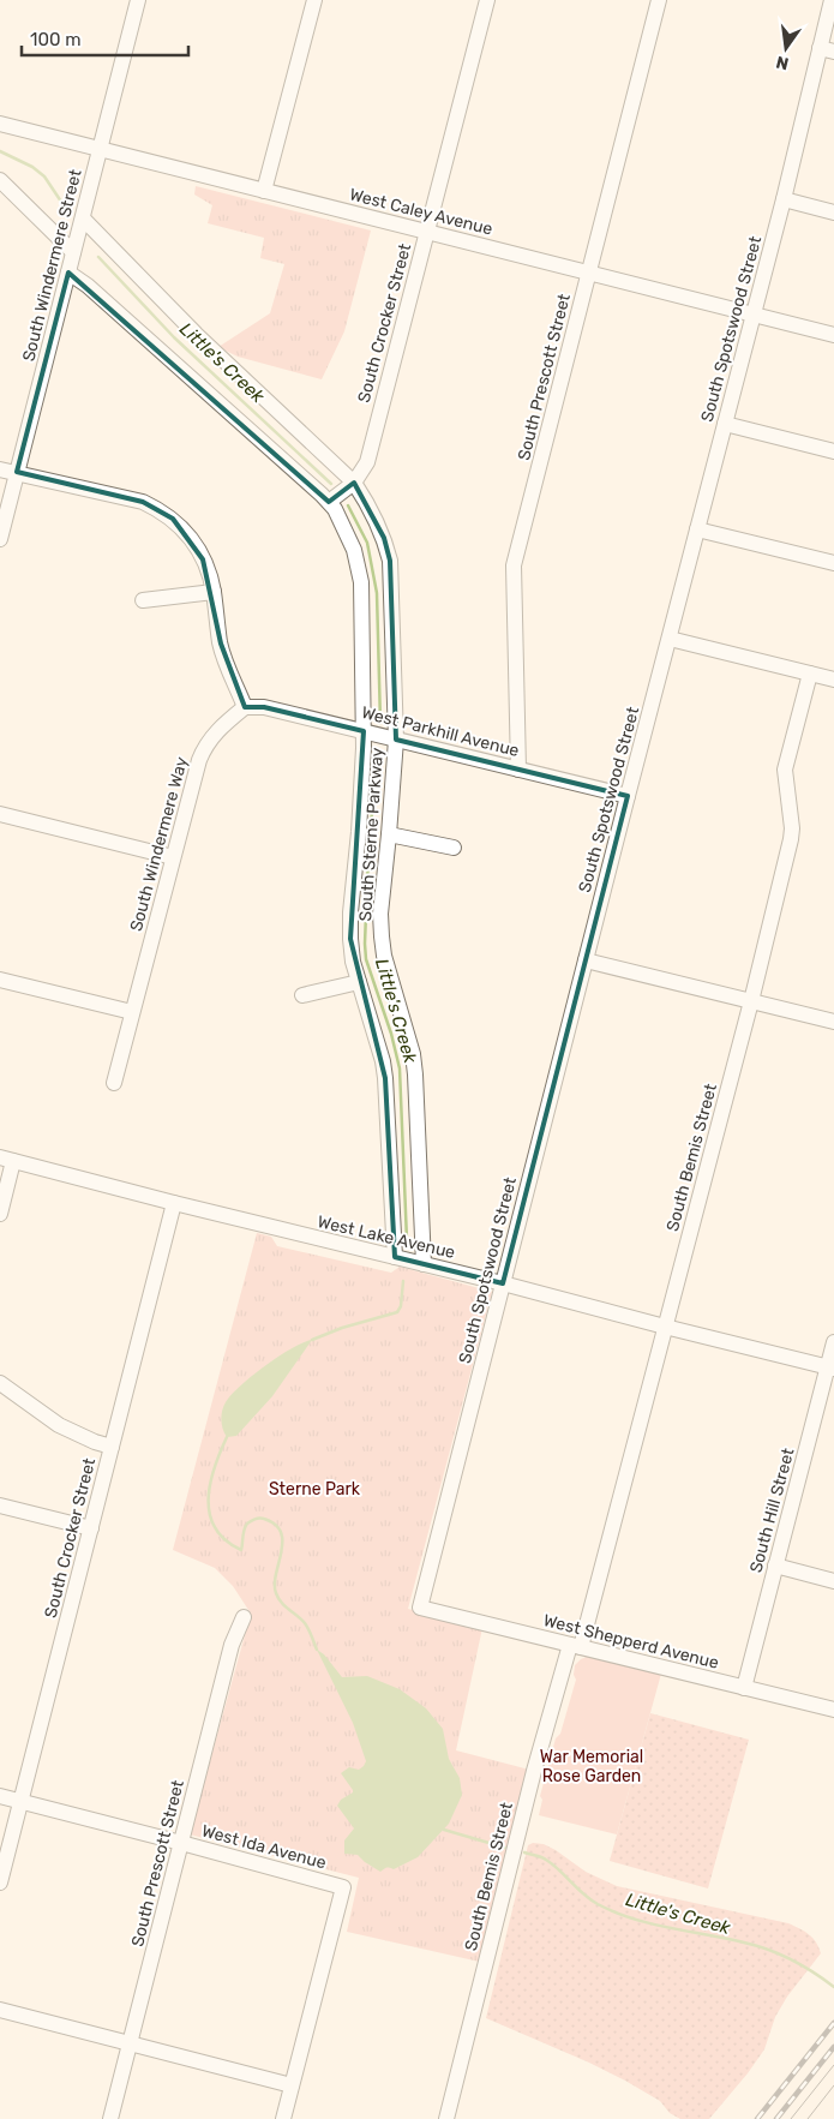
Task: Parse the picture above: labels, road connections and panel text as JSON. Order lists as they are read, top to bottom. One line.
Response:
{"streets":{"street":["West Caley Avenue","South Windermere Street","South Crocker Street","South Spotswood Street","South Prescott Street","West Parkhill Avenue","South Sterne Parkway","South Windermere Way","South Bemis Street","West Lake Avenue","South Hill Street","West Shepperd Avenue","West Ida Avenue"]},"crossings":[["West Caley Avenue","South Windermere Street"],["West Caley Avenue","South Crocker Street"],["West Caley Avenue","South Spotswood Street"],["West Caley Avenue","South Prescott Street"],["South Windermere Street","South Sterne Parkway"],["South Crocker Street","South Sterne Parkway"],["South Crocker Street","West Lake Avenue"],["South Crocker Street","West Ida Avenue"],["South Spotswood Street","West Parkhill Avenue"],["South Spotswood Street","West Lake Avenue"],["South Spotswood Street","West Shepperd Avenue"],["South Prescott Street","West Parkhill Avenue"],["South Prescott Street","West Ida Avenue"],["West Parkhill Avenue","South Sterne Parkway"],["West Parkhill Avenue","South Windermere Way"],["South Sterne Parkway","West Lake Avenue"],["South Bemis Street","West Lake Avenue"],["South Bemis Street","West Shepperd Avenue"],["West Lake Avenue","South Hill Street"],["South Hill Street","West Shepperd Avenue"]],"water":["Little's Creek"],"parks":["Sterne Park","War Memorial Rose Garden"],"scale_bar":"100 m","north":"bottom"}
